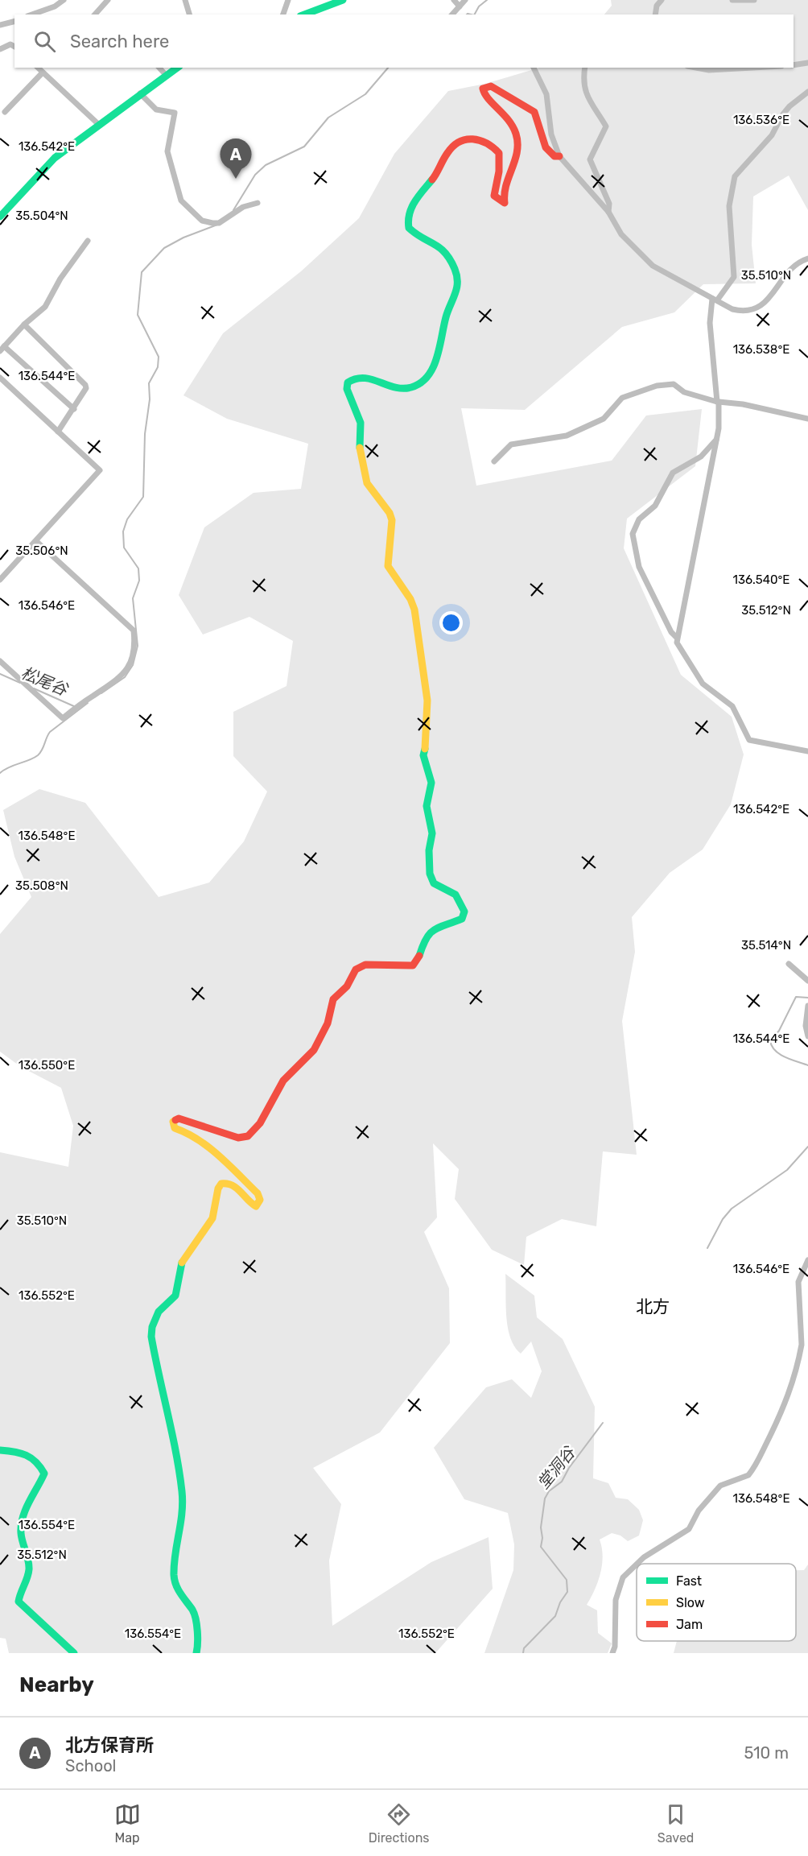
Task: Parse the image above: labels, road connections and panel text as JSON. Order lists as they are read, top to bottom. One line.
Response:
{"districts":["北方"],"water":["松尾谷","堂洞谷"],"legend":["Fast","Slow","Jam"],"page":{"search":"Search here","pins":"A","heading":"Nearby","list":[{"mark":"A","name":"北方保育所","note":"School","value":"510 m"}],"nav":["Map","Directions","Saved"]},"coordinates":["136.536°E","136.542°E","35.504°N","35.510°N","136.538°E","136.544°E","35.506°N","136.540°E","136.546°E","35.512°N","136.548°E","35.508°N","35.514°N","136.550°E","136.552°E","136.554°E"]}
